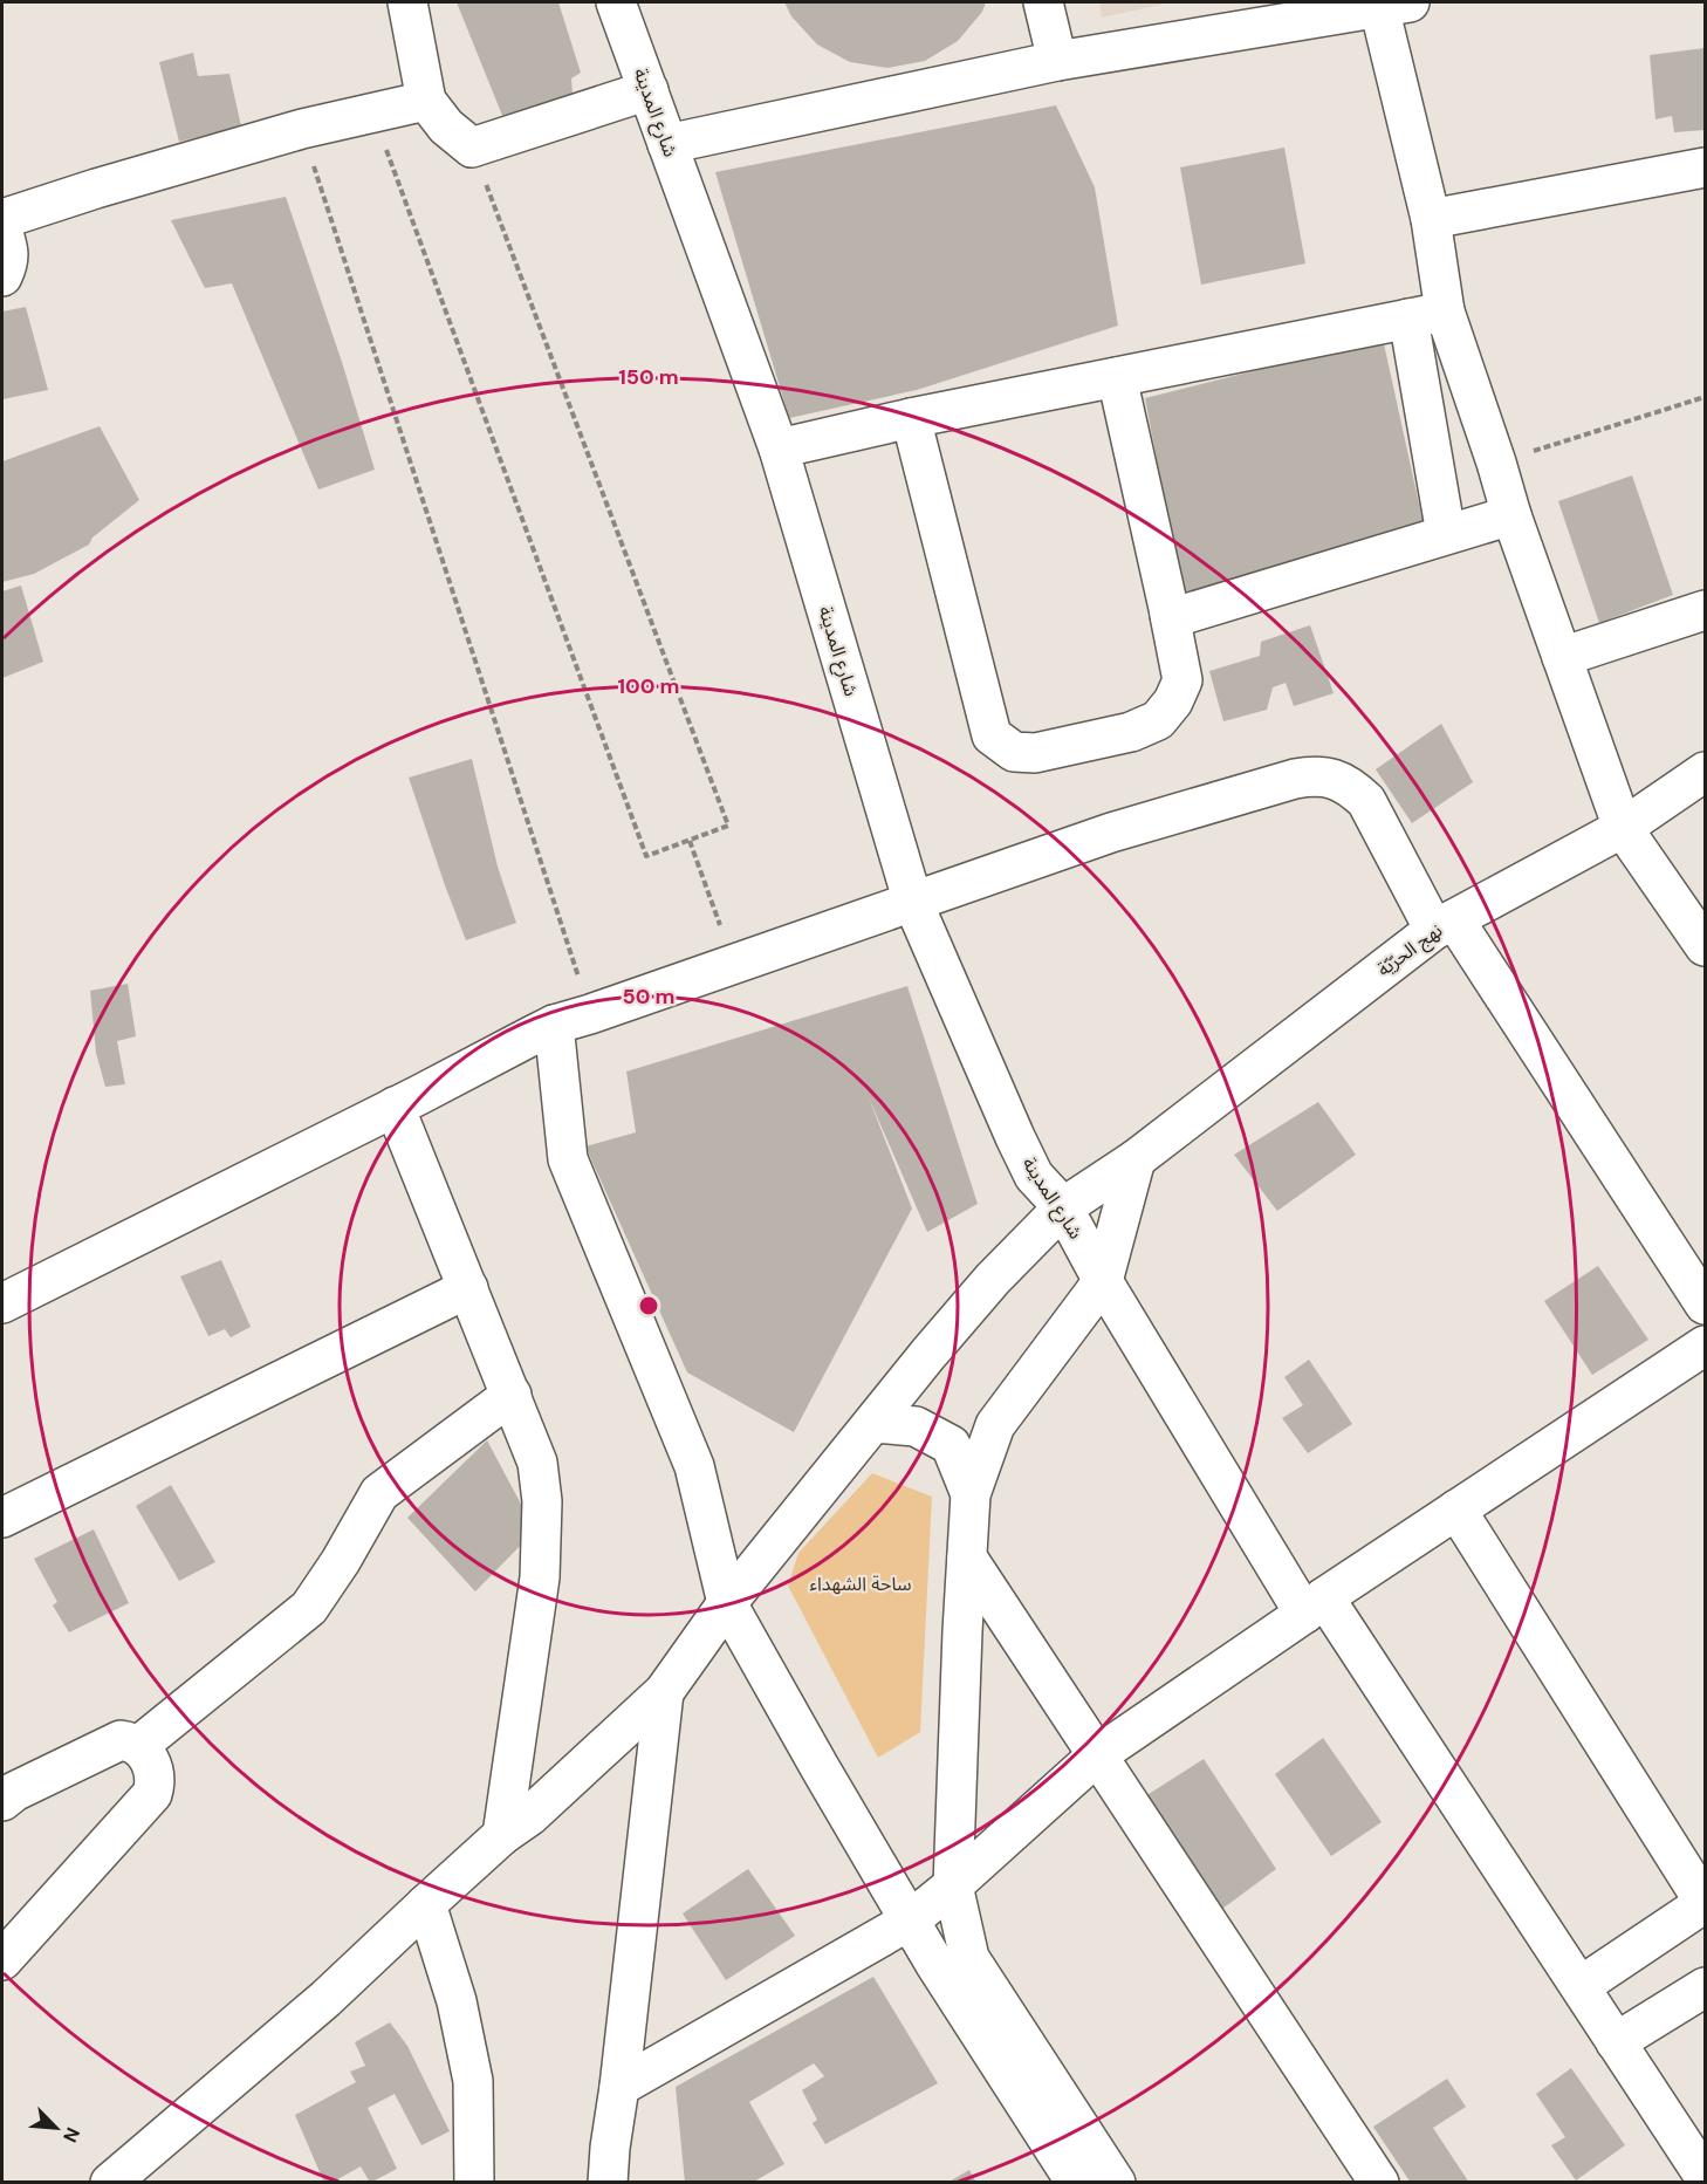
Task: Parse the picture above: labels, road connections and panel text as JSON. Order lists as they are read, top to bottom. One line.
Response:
{"streets":{"street":["شارع المدينة","نهج الحرّيّة"]},"crossings":[["شارع المدينة","نهج الحرّيّة"]],"parks":["ساحة الشهداء"],"north":"bottom right","rings":["150 m","100 m","50 m"]}
